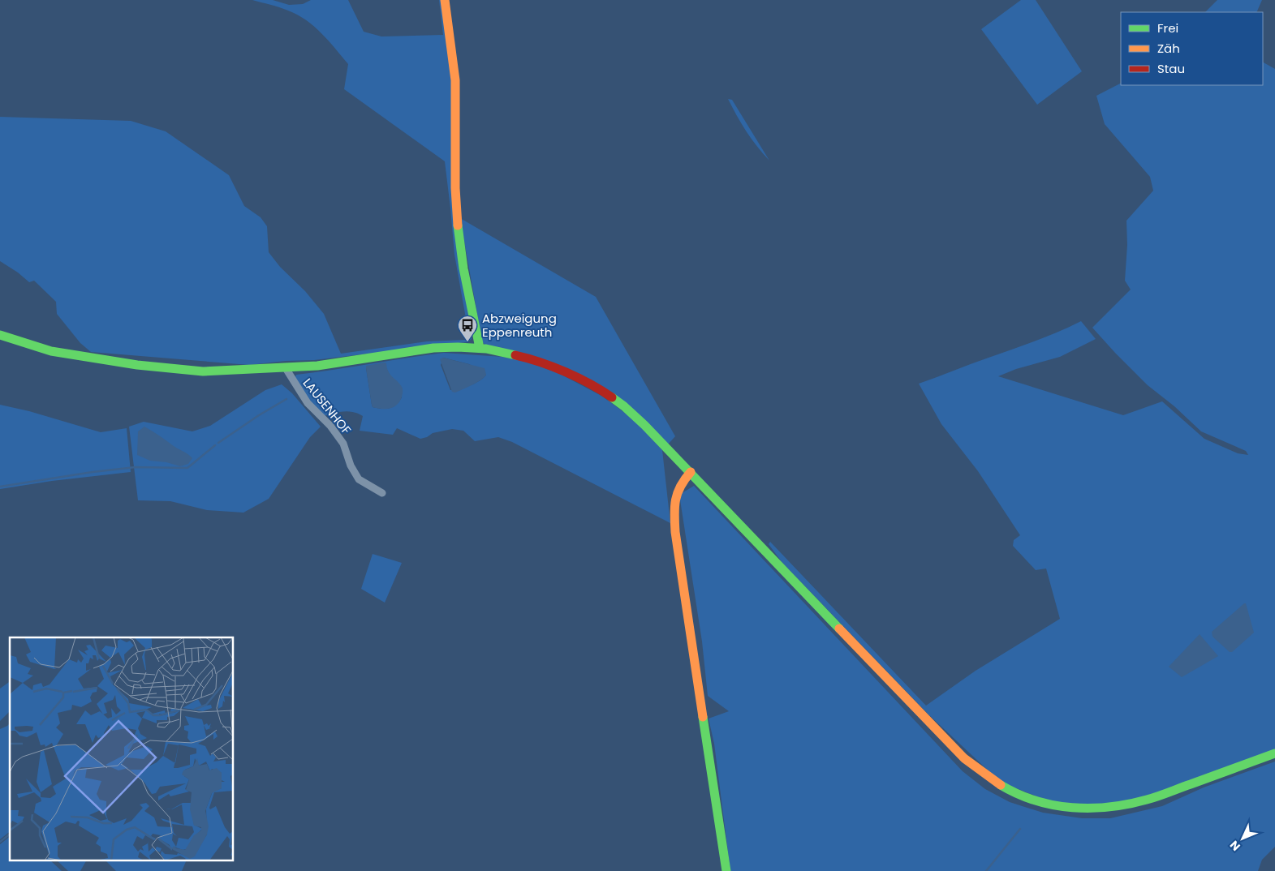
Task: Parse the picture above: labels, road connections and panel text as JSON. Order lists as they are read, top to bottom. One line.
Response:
{"streets":{"street":["LAUSENHOF"]},"places":{"bus stop":["Abzweigung Eppenreuth"]},"legend":["Frei","Zäh","Stau"],"north":"bottom left"}
